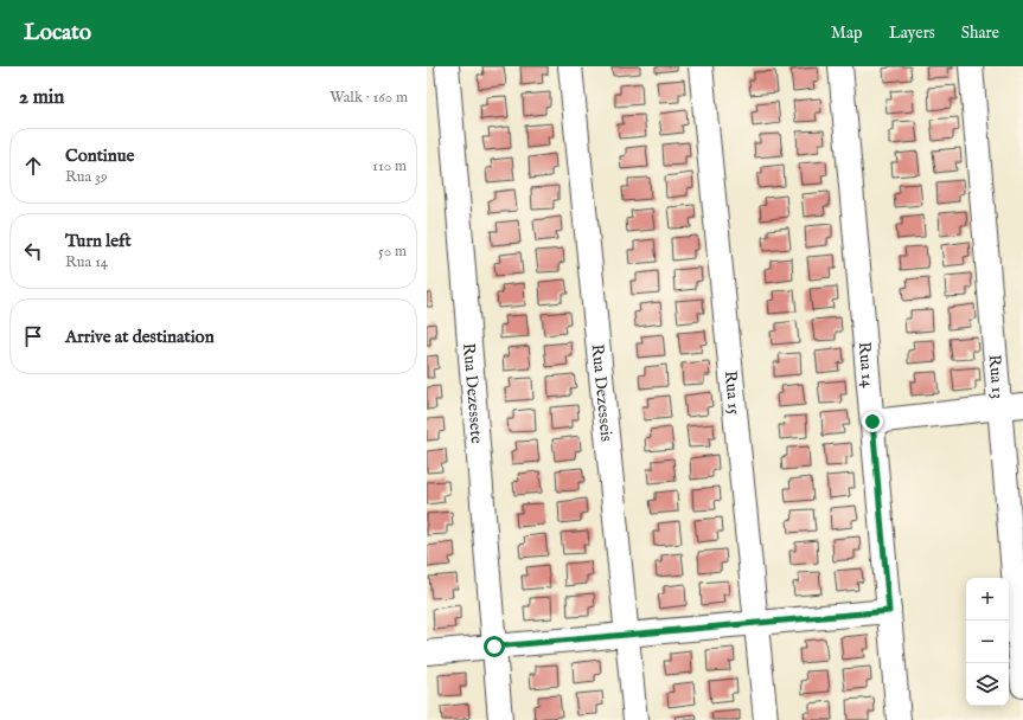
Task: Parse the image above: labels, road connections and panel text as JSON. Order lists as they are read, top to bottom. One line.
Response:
{"streets":{"street":["Rua 14","Rua 13","Rua Dezessete","Rua Dezesseis","Rua 15"]},"page":{"header":"Locato","nav":["Map","Layers","Share"],"heading":["2 min","Walk · 160 m"],"list":[["Continue","Rua 39","110 m"],["Turn left","Rua 14","50 m"],"Arrive at destination"],"map_buttons":["+","−"]}}
